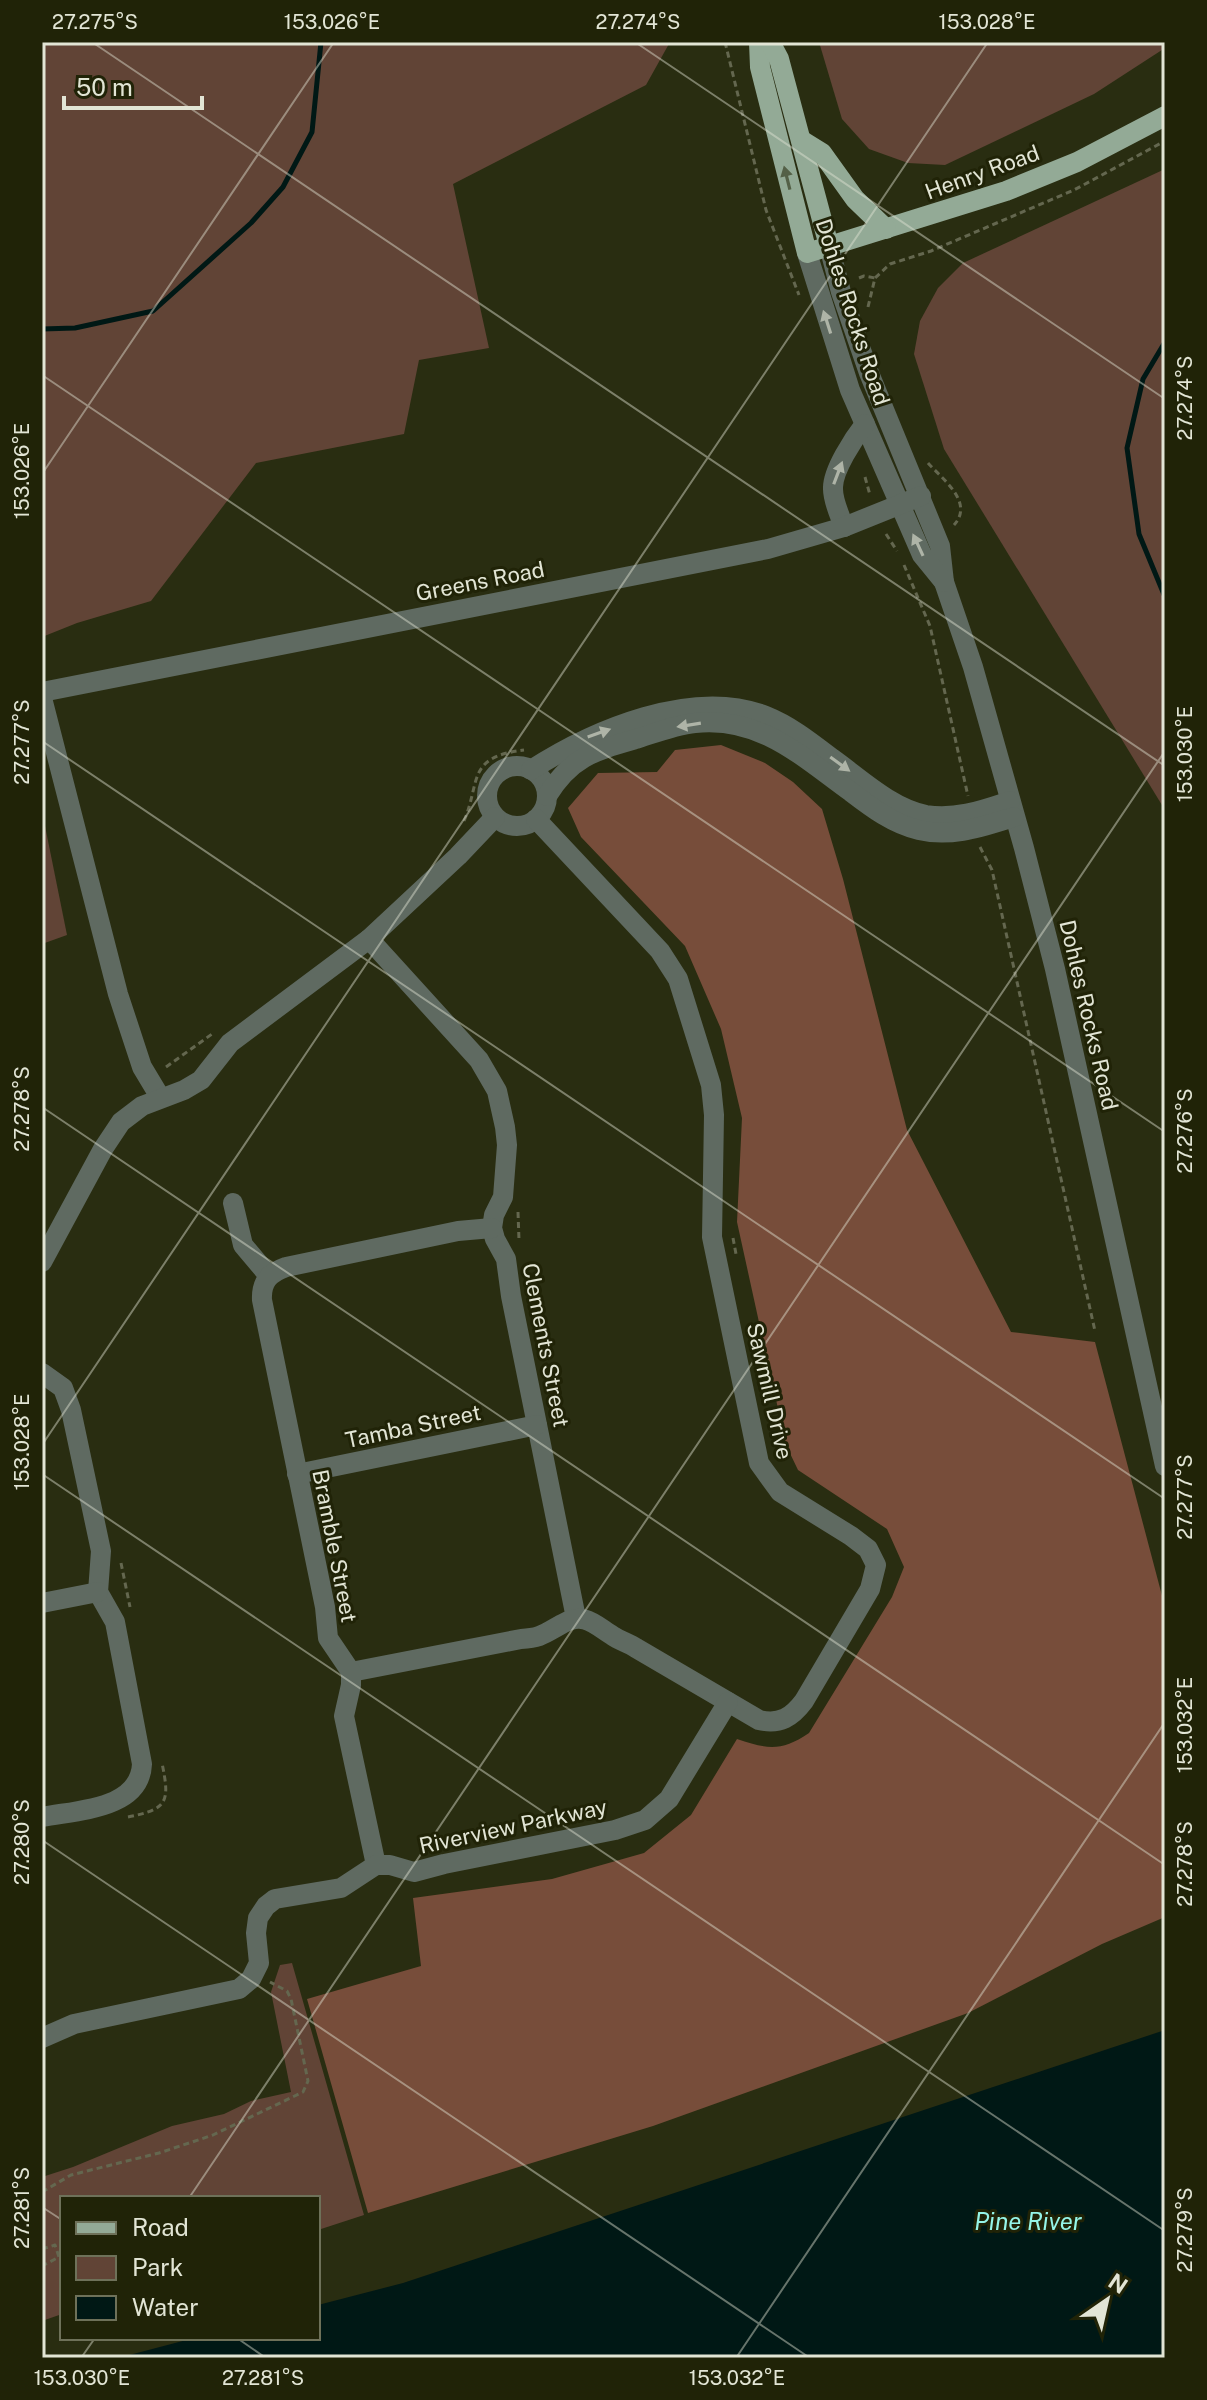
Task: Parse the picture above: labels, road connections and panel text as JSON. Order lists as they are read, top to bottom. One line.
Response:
{"streets":{"main road":["Henry Road","Dohles Rocks Road"],"street":["Greens Road","Clements Street","Sawmill Drive","Tamba Street","Bramble Street","Riverview Parkway"]},"crossings":[["Henry Road","Dohles Rocks Road"],["Dohles Rocks Road","Greens Road"],["Clements Street","Sawmill Drive"],["Clements Street","Tamba Street"],["Sawmill Drive","Riverview Parkway"],["Tamba Street","Bramble Street"]],"water":["Pine River"],"legend":["Road","Park","Water"],"scale_bar":"50 m","north":"top right","coordinates":["27.275°S","153.026°E","27.274°S","153.028°E","27.277°S","153.030°E","27.278°S","27.276°S","153.032°E","27.280°S","27.281°S","27.279°S"]}
